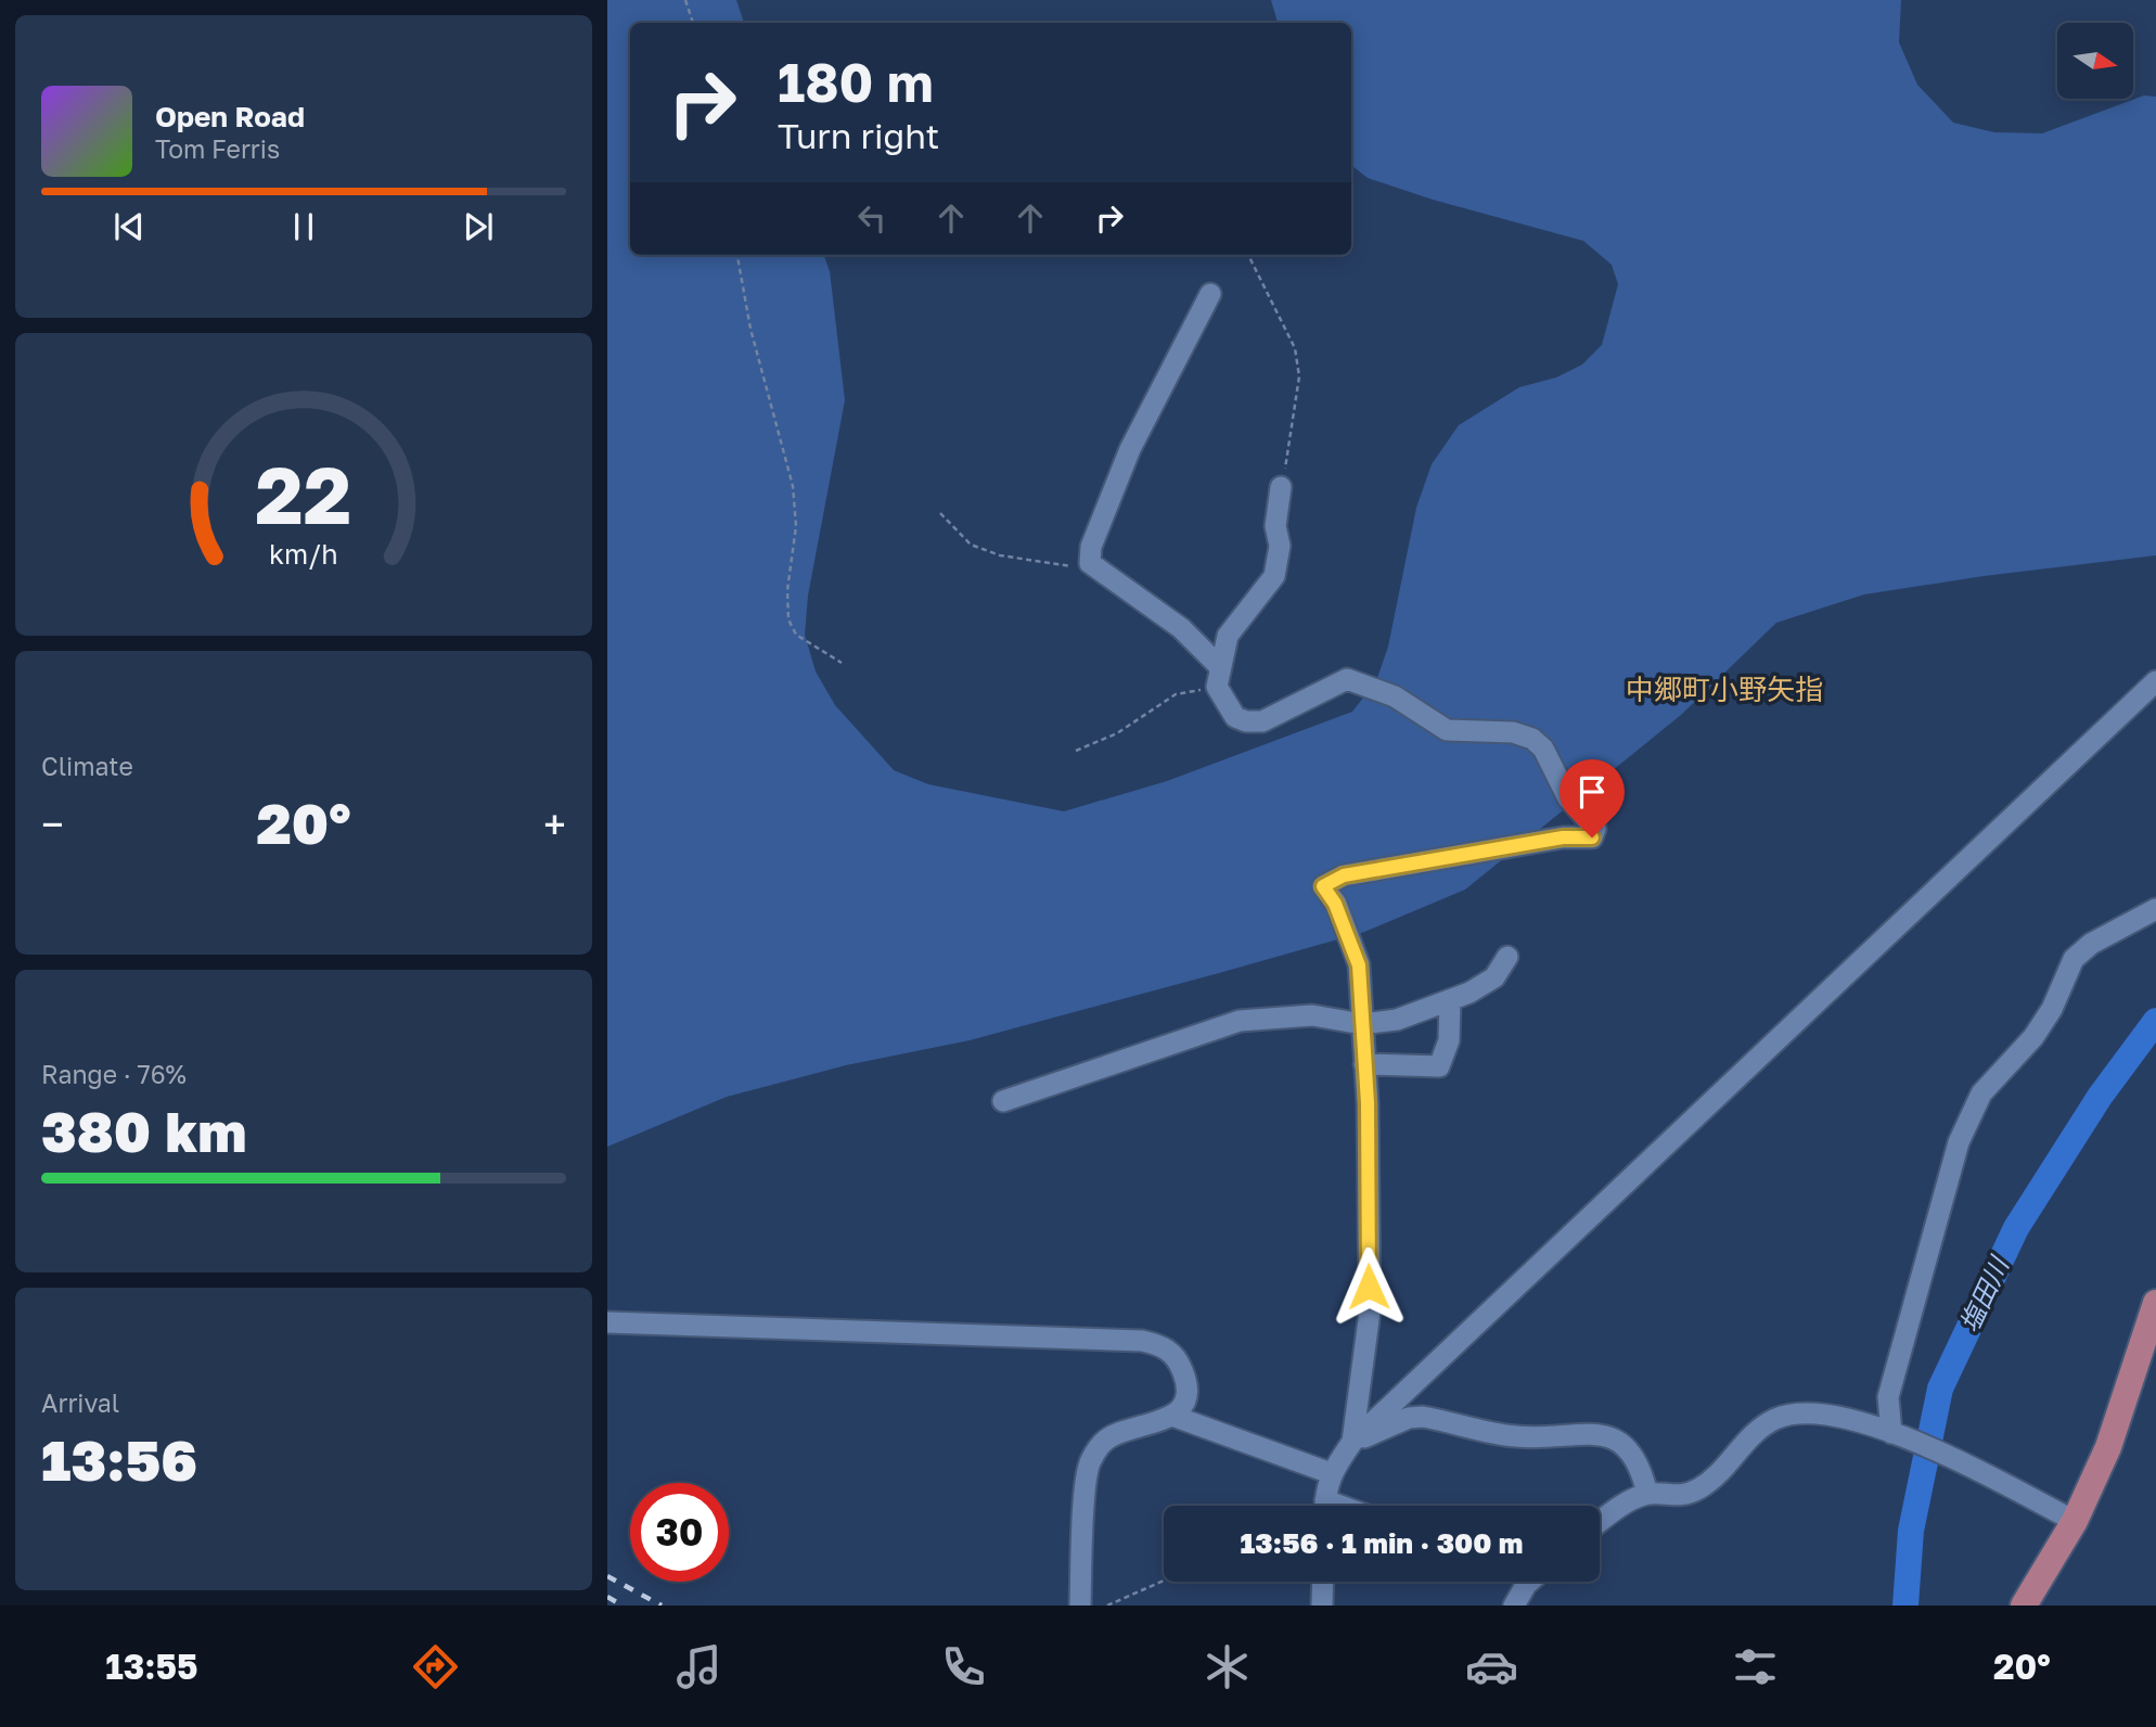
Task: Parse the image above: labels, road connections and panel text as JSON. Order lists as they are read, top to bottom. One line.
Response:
{"districts":["中郷町小野矢指"],"water":["塩田川"],"north":"right","page":{"turn":["180 m","Turn right"],"song":["Open Road","Tom Ferris"],"tile":["Climate",["Range · 76%","380 km"],["Arrival","13:56"]],"heat":["−","20°","+"],"limit":"30","trip":"13:56 · 1 min · 300 m","tabs":["13:55","20°"],"gauge":["22","km/h"]}}
